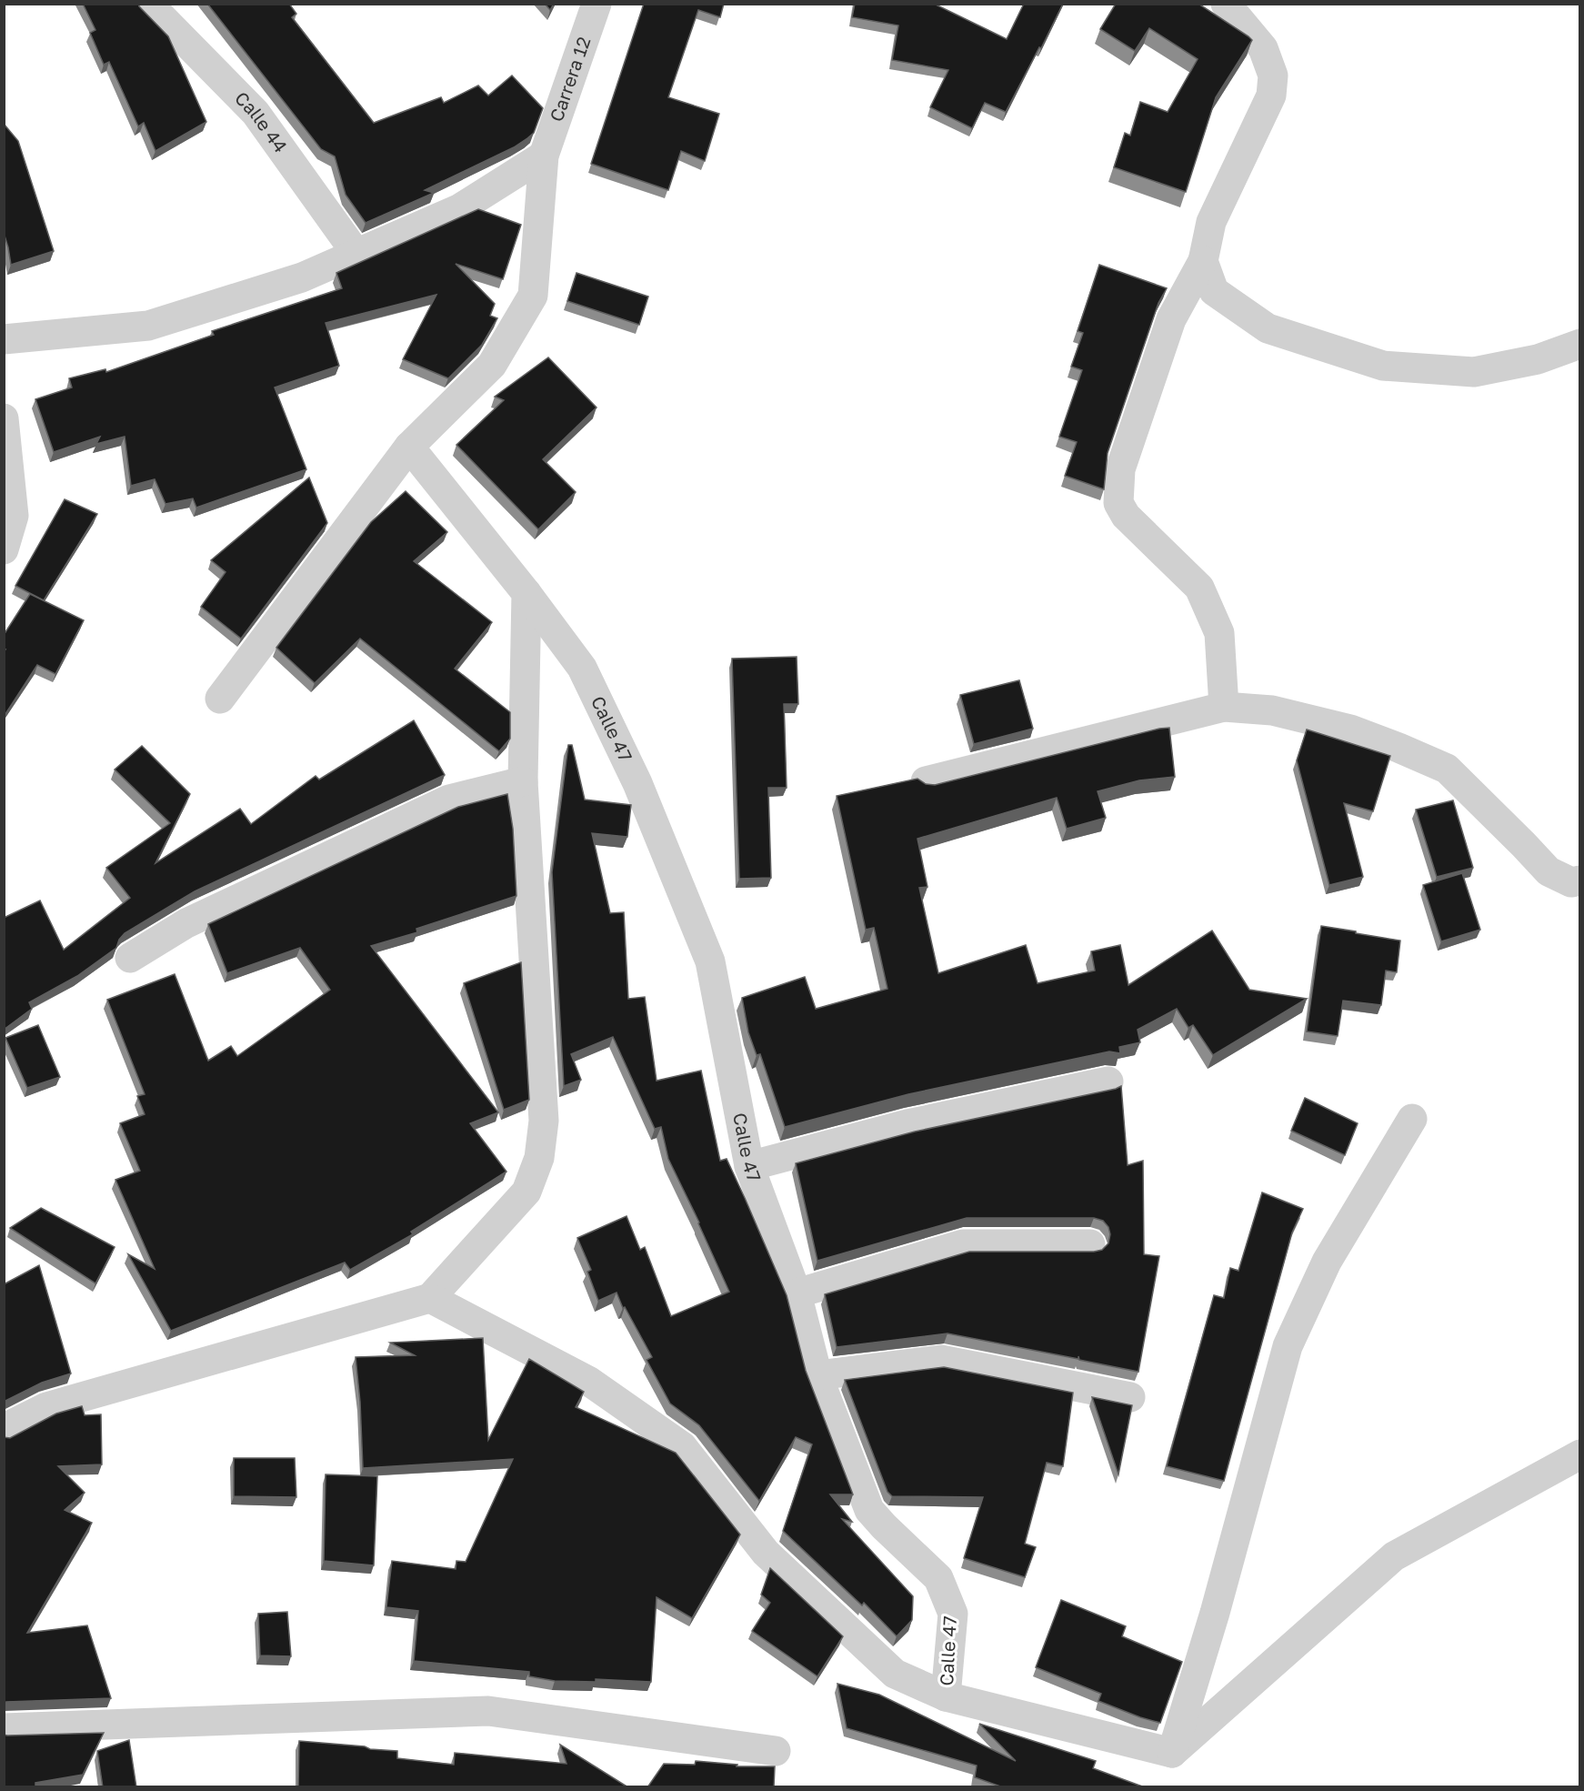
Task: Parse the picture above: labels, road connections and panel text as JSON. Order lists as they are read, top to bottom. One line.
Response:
{"streets":{"street":["Carrera 12","Calle 44","Calle 47"]},"crossings":[["Carrera 12","Calle 47"]]}
